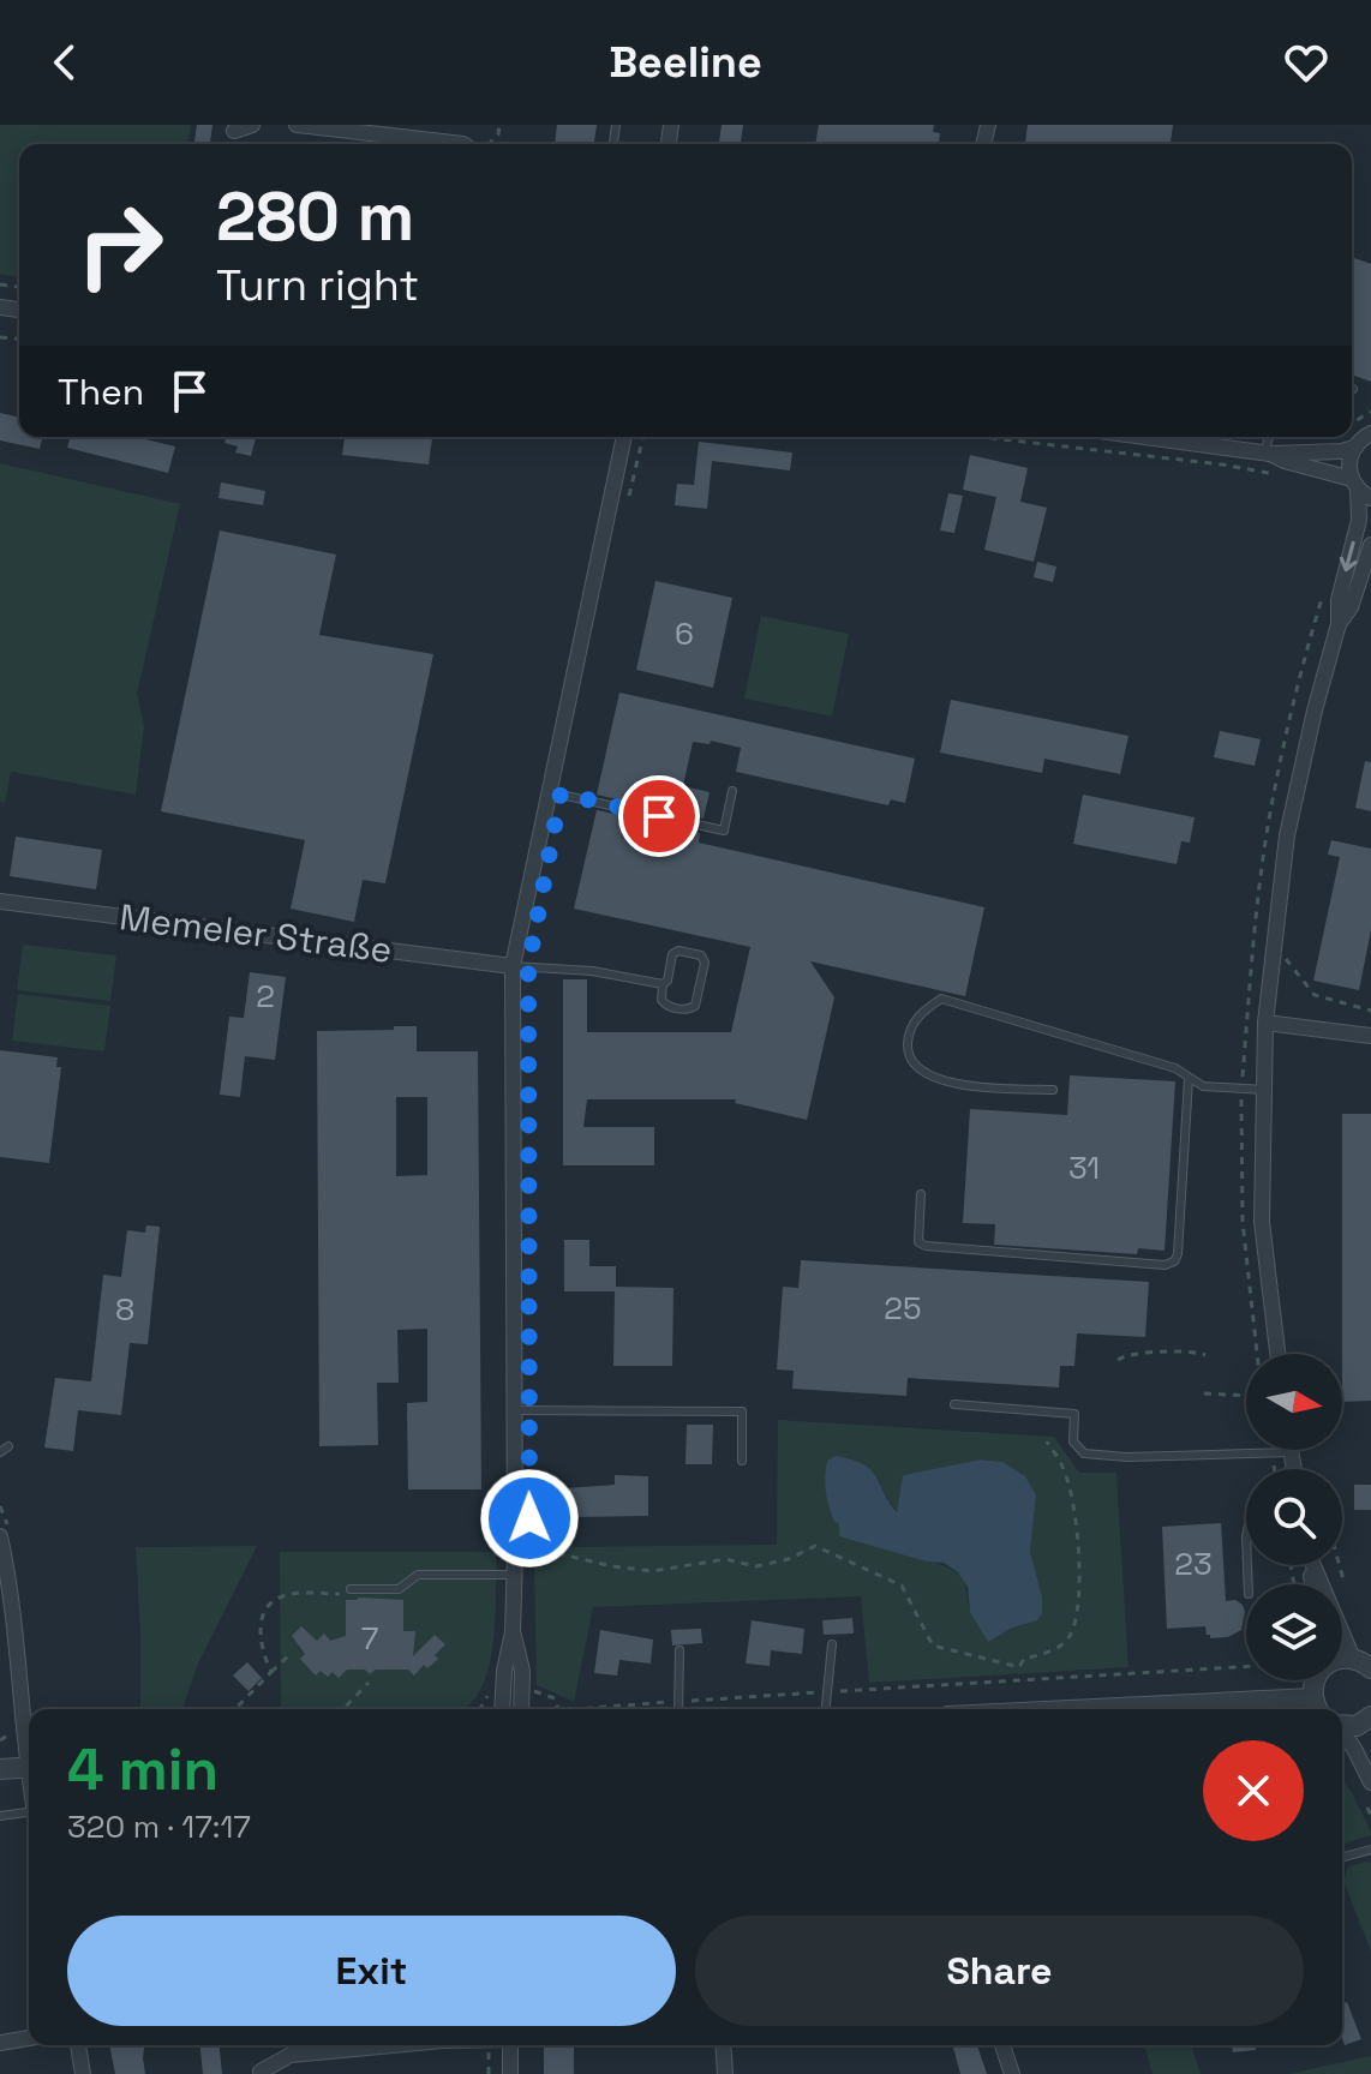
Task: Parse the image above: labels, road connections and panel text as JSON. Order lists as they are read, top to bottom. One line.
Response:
{"streets":{"street":["Memeler Straße"]},"house_numbers":["6","2","31","25","8","23","7"],"north":"right","page":{"header":"Beeline","turn":["280 m","Turn right"],"then":"Then","heading":["4 min","320 m · 17:17"],"buttons":["Exit","Share"]}}
